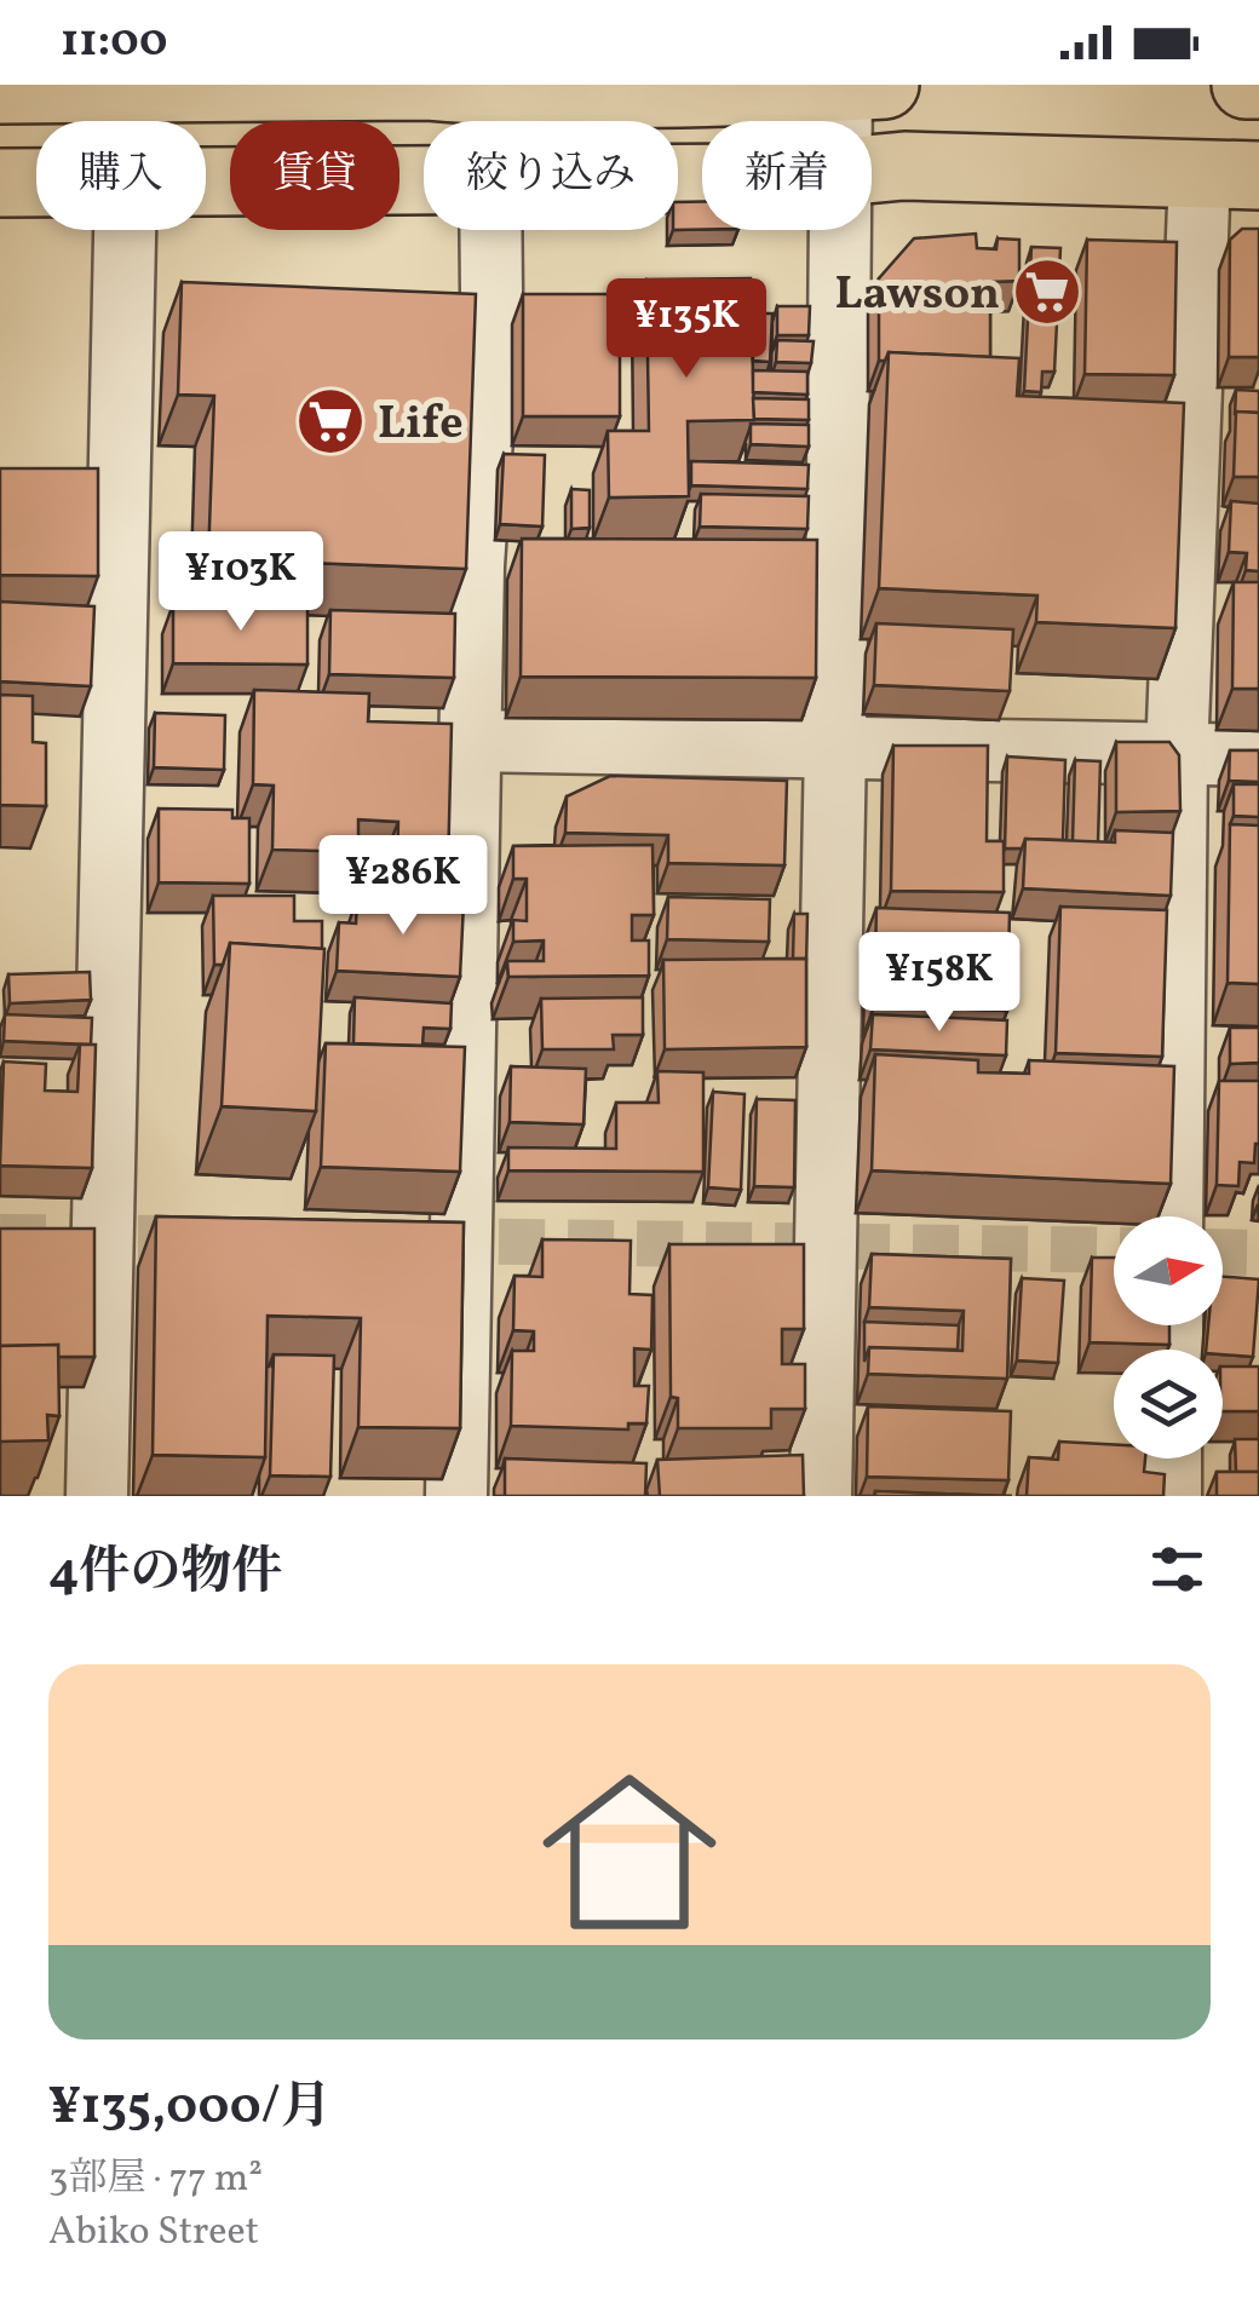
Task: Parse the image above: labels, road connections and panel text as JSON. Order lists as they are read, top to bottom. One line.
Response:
{"places":{"supermarket":["Lawson","Life"]},"north":"right","page":{"status":"11:00","chip":["購入","賃貸","絞り込み","新着"],"price":["¥135K","¥103K","¥286K","¥158K"],"heading":"4件の物件","list":[{"name":"¥135,000/月","note":"3部屋 · 77 m² · Abiko Street"}]}}
